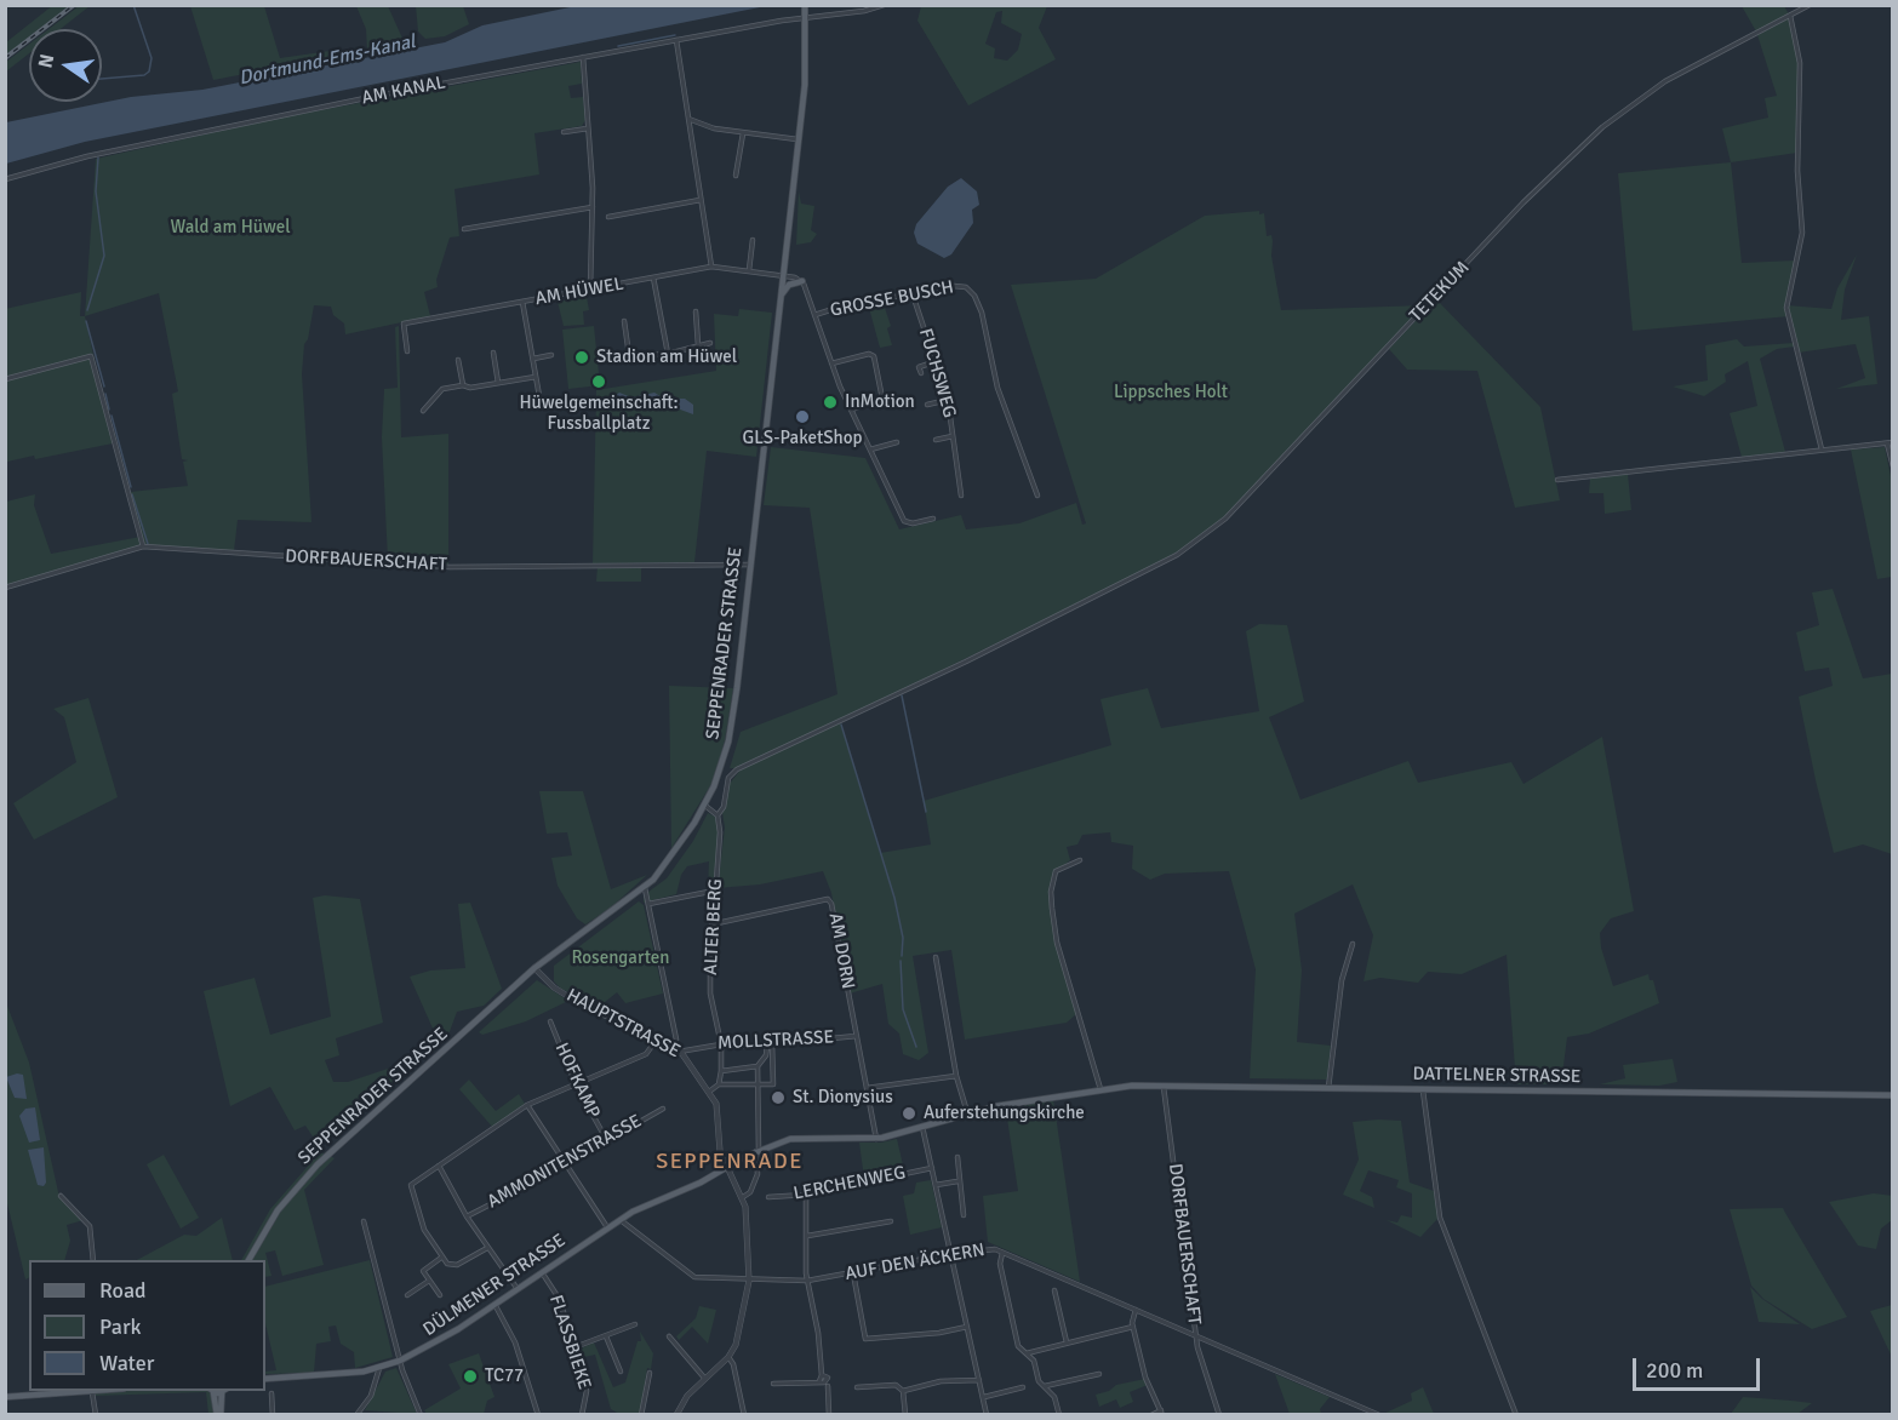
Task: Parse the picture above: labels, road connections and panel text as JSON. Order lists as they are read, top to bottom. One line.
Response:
{"streets":{"main road":["SEPPENRADER STRASSE","DATTELNER STRASSE","DÜLMENER STRASSE"],"street":["AM KANAL","AM HÜWEL","TETEKUM","GROSSE BUSCH","FUCHSWEG","DORFBAUERSCHAFT","ALTER BERG","AM DORN","HAUPTSTRASSE","MOLLSTRASSE","HOFKAMP","AMMONITENSTRASSE","LERCHENWEG","AUF DEN ÄCKERN","FLASSBIEKE"]},"crossings":[["AM KANAL","SEPPENRADER STRASSE"],["AM HÜWEL","SEPPENRADER STRASSE"],["TETEKUM","ALTER BERG"],["GROSSE BUSCH","FUCHSWEG"],["DORFBAUERSCHAFT","SEPPENRADER STRASSE"],["DORFBAUERSCHAFT","DATTELNER STRASSE"],["DORFBAUERSCHAFT","AUF DEN ÄCKERN"],["SEPPENRADER STRASSE","HAUPTSTRASSE"],["ALTER BERG","AM DORN"],["ALTER BERG","MOLLSTRASSE"],["AM DORN","MOLLSTRASSE"],["HAUPTSTRASSE","MOLLSTRASSE"],["HAUPTSTRASSE","DATTELNER STRASSE"],["HAUPTSTRASSE","DÜLMENER STRASSE"],["MOLLSTRASSE","DATTELNER STRASSE"],["DATTELNER STRASSE","DÜLMENER STRASSE"],["HOFKAMP","AMMONITENSTRASSE"],["AUF DEN ÄCKERN","DÜLMENER STRASSE"],["DÜLMENER STRASSE","FLASSBIEKE"]],"districts":["SEPPENRADE"],"water":["Dortmund-Ems-Kanal"],"parks":["Wald am Hüwel","Lippsches Holt","Rosengarten"],"places":["Stadion am Hüwel","Hüwelgemeinschaft: Fussballplatz","InMotion","GLS-PaketShop","St. Dionysius","Auferstehungskirche","TC77"],"legend":["Road","Park","Water"],"scale_bar":"200 m","north":"left"}
